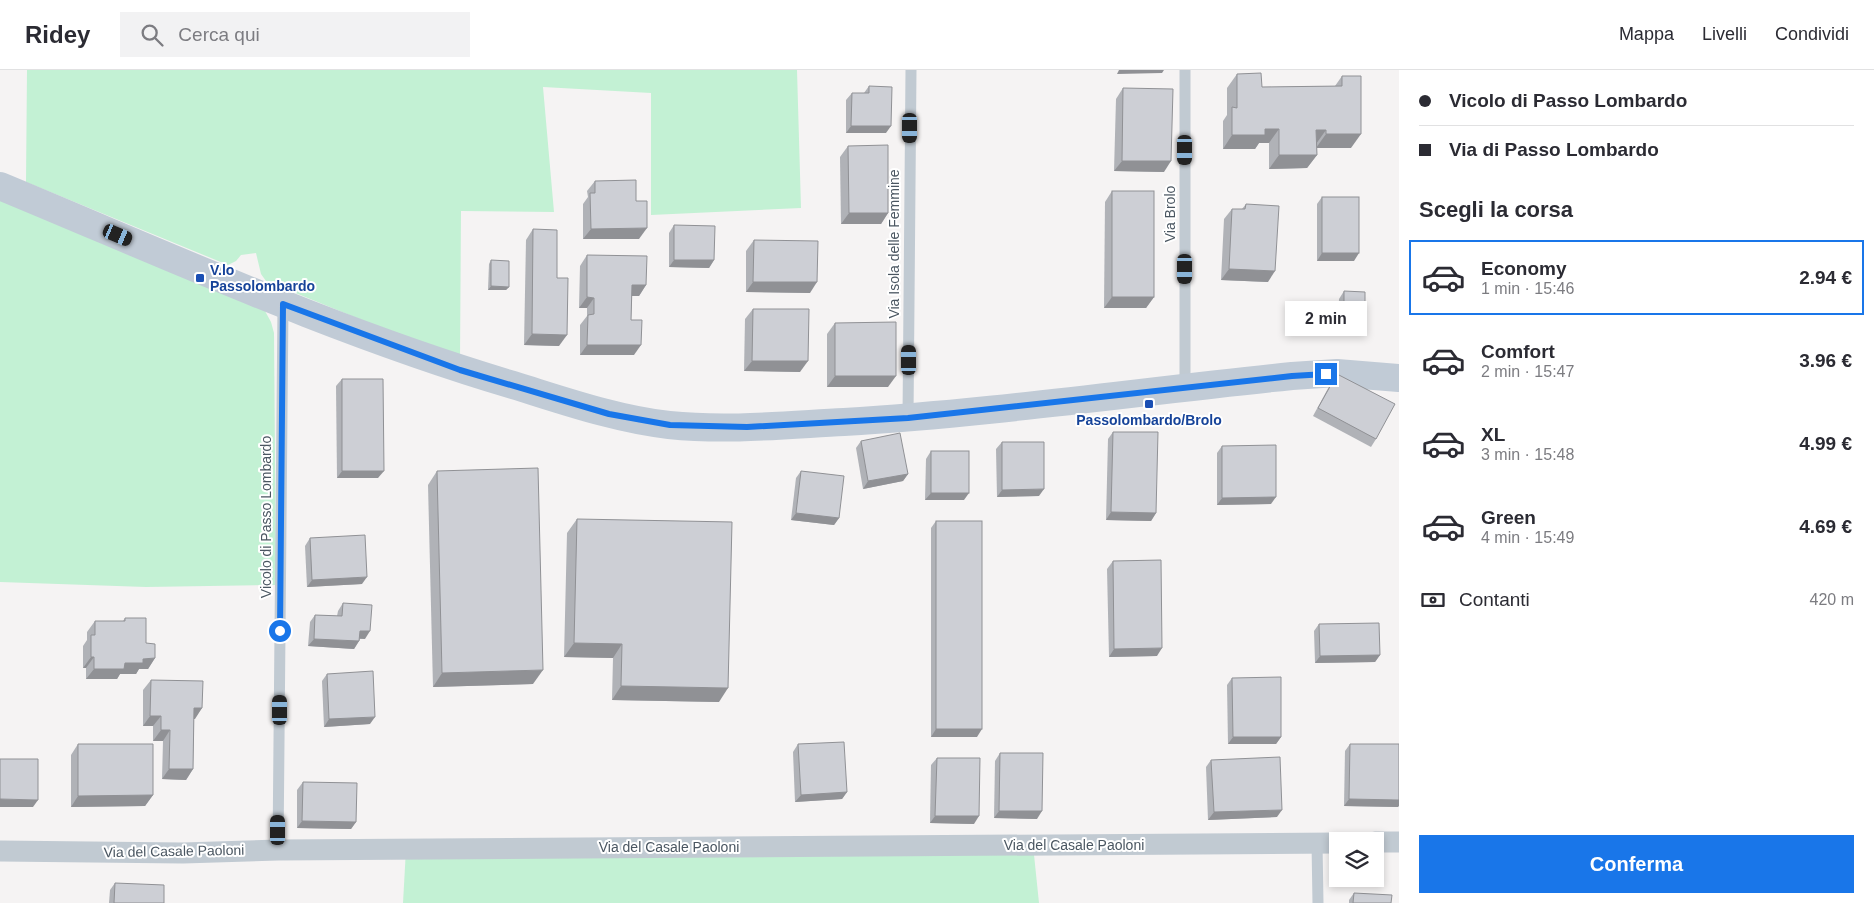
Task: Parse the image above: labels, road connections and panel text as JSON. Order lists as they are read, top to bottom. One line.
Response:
{"streets":{"street":["Via del Casale Paoloni"],"lane":["Via Brolo","Via Isola delle Femmine","Vicolo di Passo Lombardo"]},"crossings":[["Vicolo di Passo Lombardo","Via del Casale Paoloni"]],"places":{"transit":["V.lo Passolombardo","Passolombardo/Brolo"]},"page":{"header":"Ridey","search":"Cerca qui","nav":["Mappa","Livelli","Condividi"],"banner":["Vicolo di Passo Lombardo","Via di Passo Lombardo"],"heading":"Scegli la corsa","list":[{"name":"Economy","note":"1 min · 15:46","value":"2.94 €"},{"name":"Comfort","note":"2 min · 15:47","value":"3.96 €"},{"name":"XL","note":"3 min · 15:48","value":"4.99 €"},{"name":"Green","note":"4 min · 15:49","value":"4.69 €"}],"bubble":"2 min","pay":["Contanti","420 m"],"buttons":"Conferma"}}
